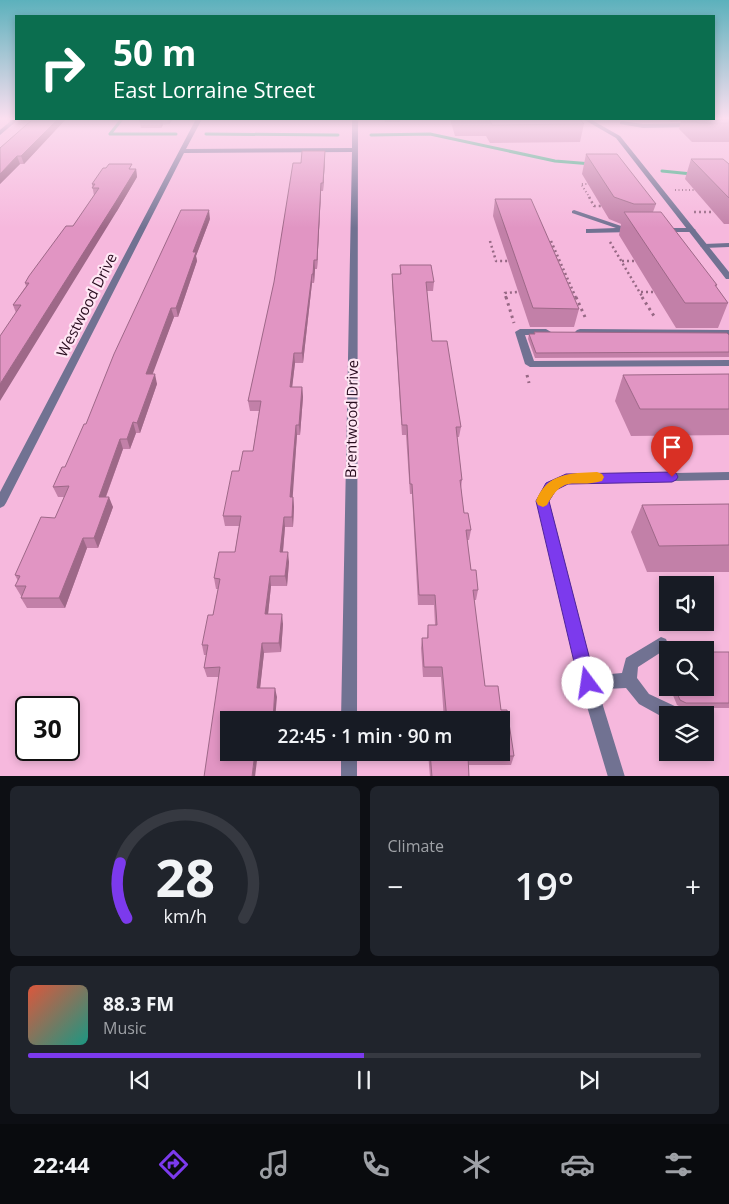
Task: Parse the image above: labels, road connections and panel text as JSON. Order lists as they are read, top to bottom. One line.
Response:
{"streets":{"street":["Westwood Drive","Brentwood Drive"]},"page":{"turn":["50 m","East Lorraine Street"],"limit":"30","trip":"22:45 · 1 min · 90 m","tile":"Climate","heat":["−","19°","+"],"song":["88.3 FM","Music"],"tabs":"22:44","gauge":["28","km/h"]}}
